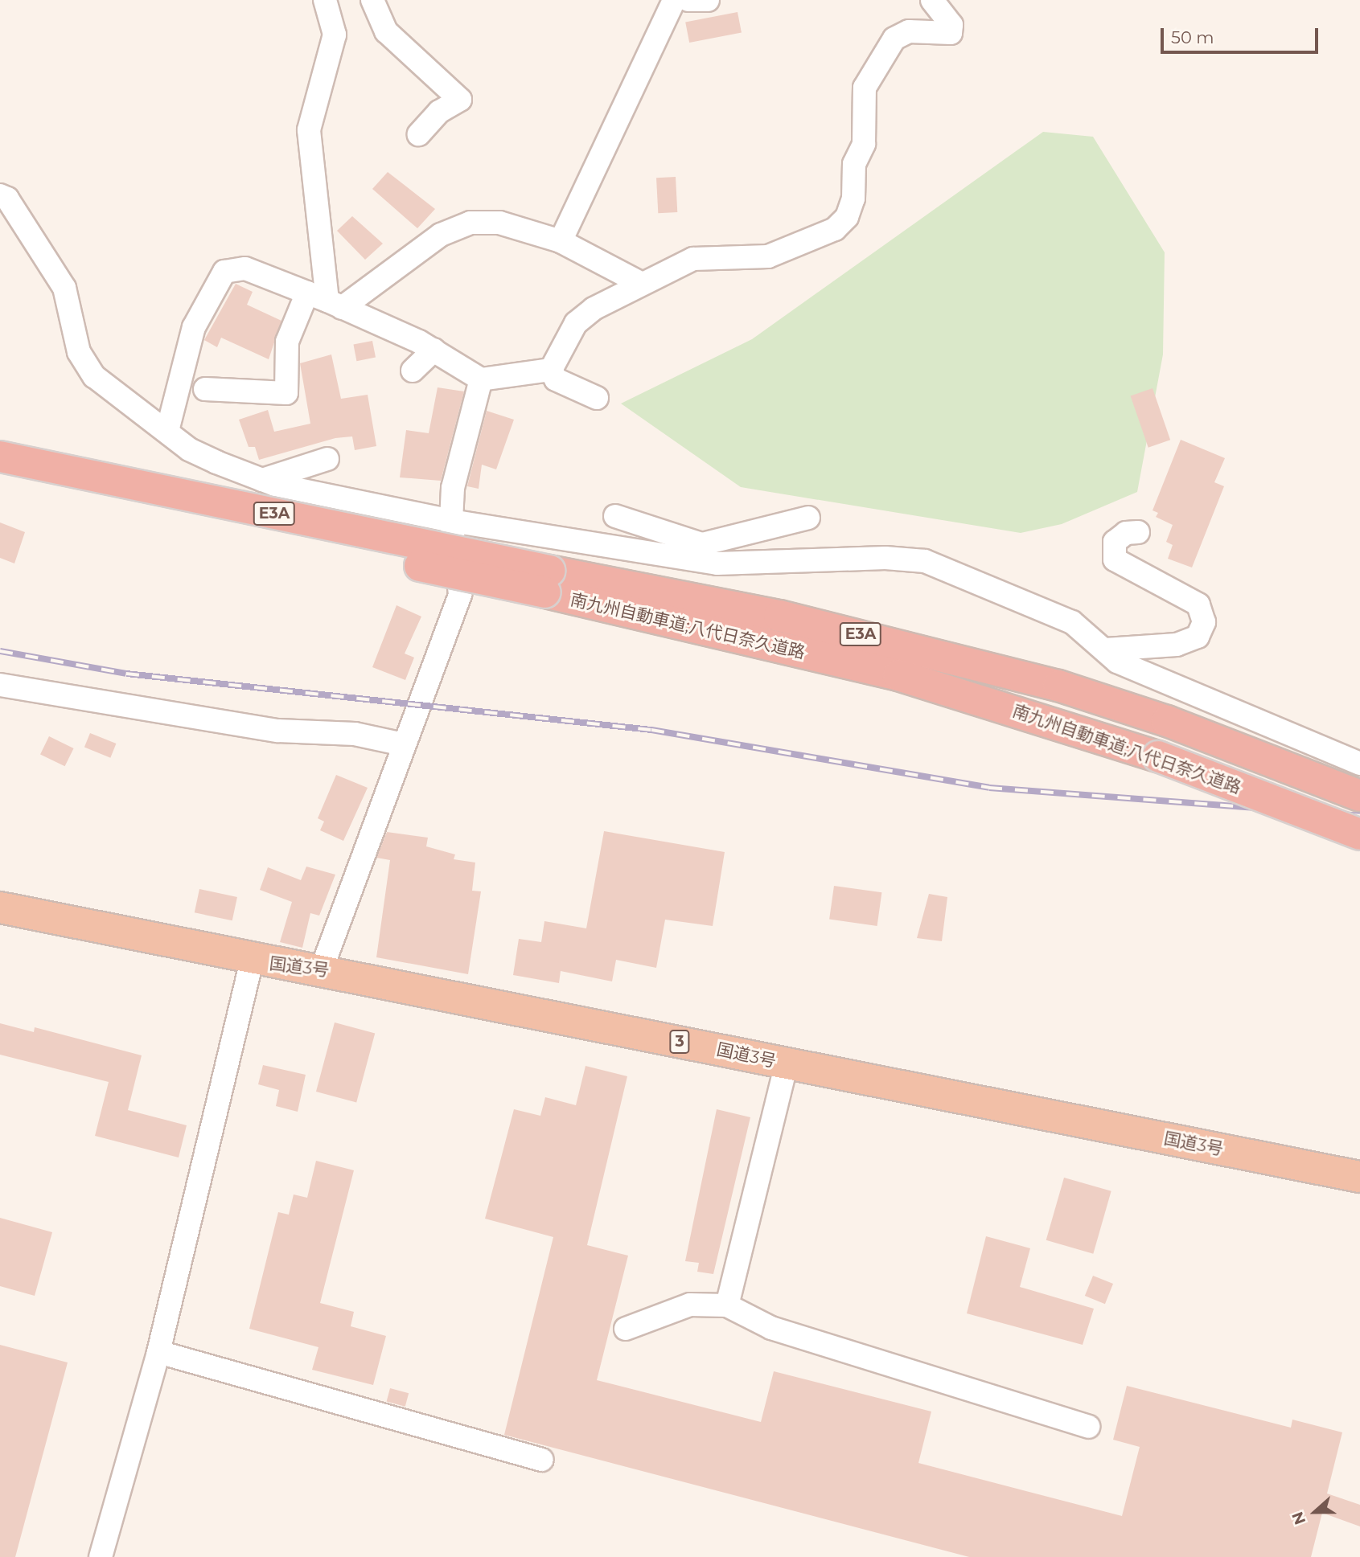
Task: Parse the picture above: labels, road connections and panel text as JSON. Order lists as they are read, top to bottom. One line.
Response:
{"streets":{"highway":["E3A","南九州自動車道;八代日奈久道路","国道3号","3"]},"scale_bar":"50 m","north":"left"}
